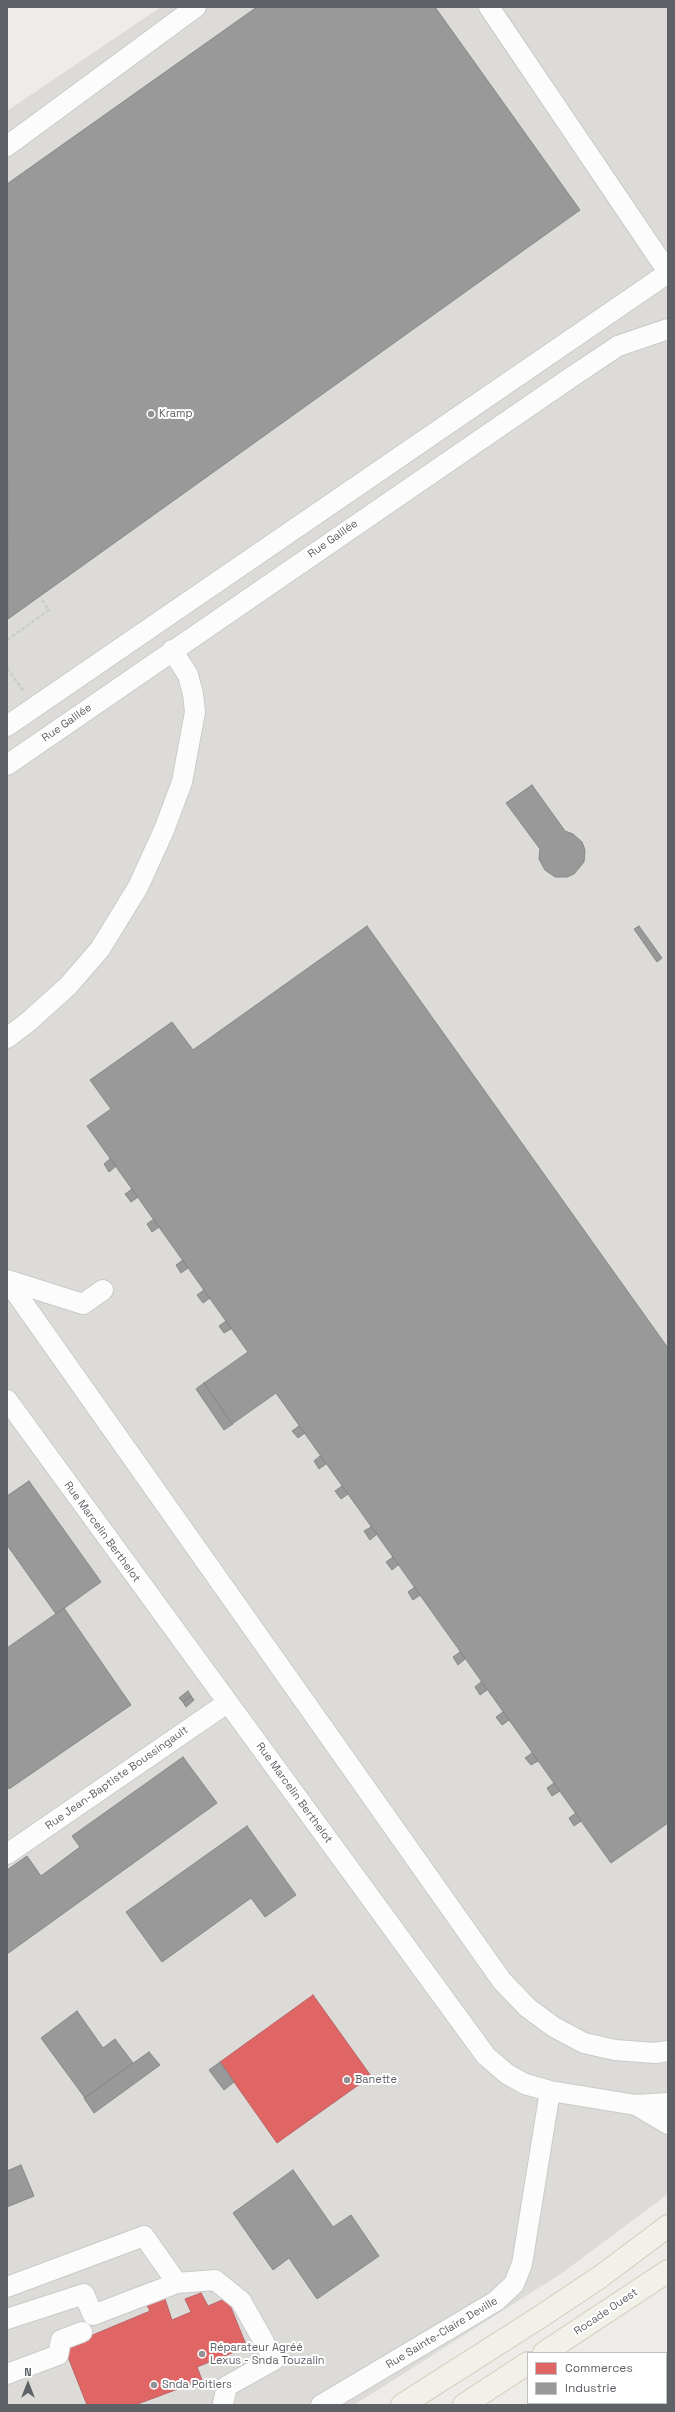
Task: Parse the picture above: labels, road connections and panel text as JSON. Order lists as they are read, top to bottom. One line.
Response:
{"streets":{"main road":["Rocade Ouest"],"street":["Rue Galilée","Rue Marcelin Berthelot","Rue Jean-Baptiste Boussingault","Rue Sainte-Claire Deville"]},"crossings":[["Rue Marcelin Berthelot","Rue Jean-Baptiste Boussingault"],["Rue Marcelin Berthelot","Rue Sainte-Claire Deville"]],"places":["Kramp","Banette","Réparateur Agréé Lexus - Snda Touzalin","Snda Poitiers"],"legend":["Commerces","Industrie"],"north":"top"}
